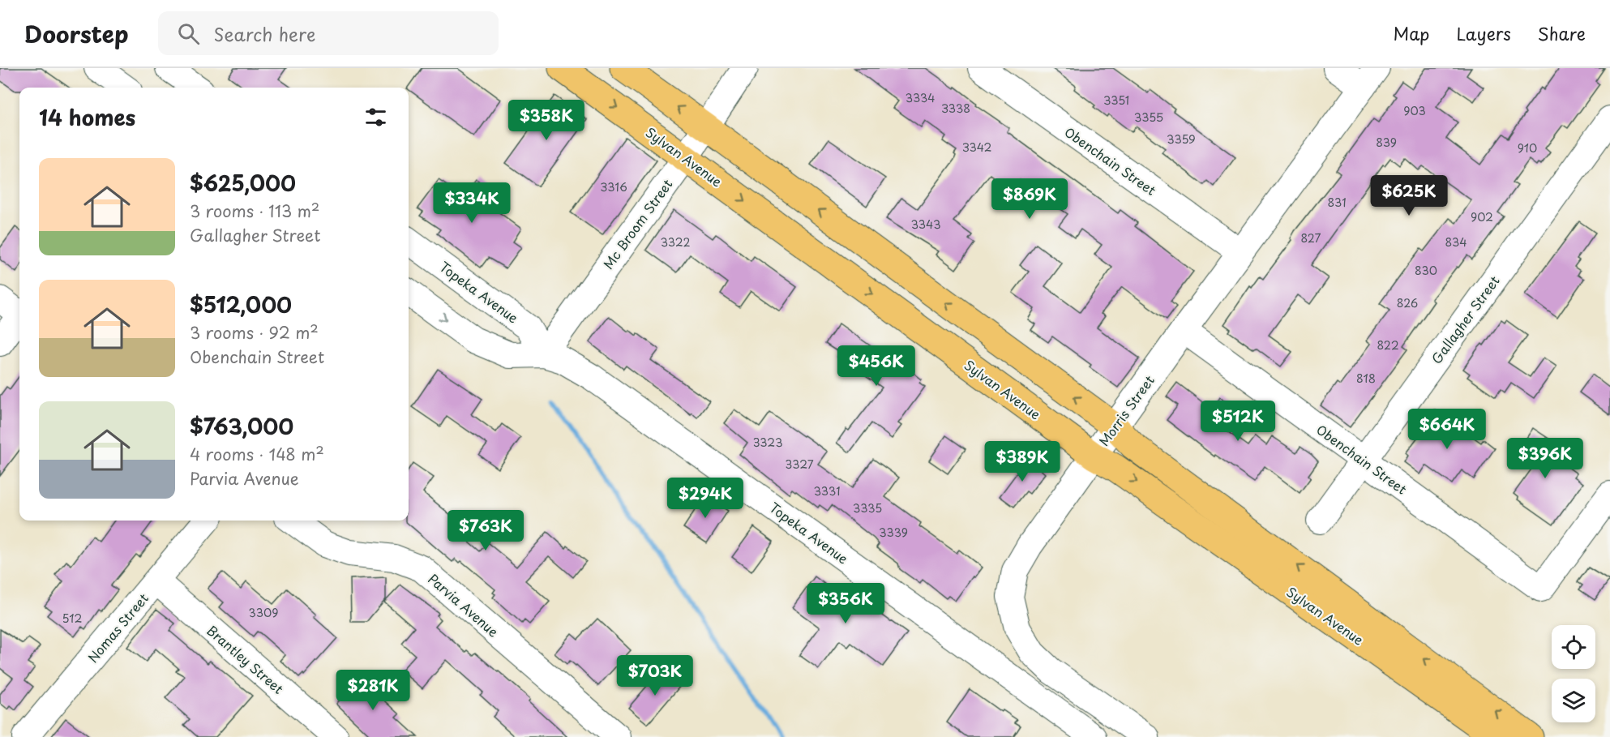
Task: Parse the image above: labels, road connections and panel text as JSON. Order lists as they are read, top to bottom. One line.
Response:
{"streets":{"main road":["Sylvan Avenue"],"street":["Obenchain Street","Mc Broom Street","Topeka Avenue","Gallagher Street","Morris Street","Parvia Avenue","Nomas Street","Brantley Street"]},"crossings":[["Sylvan Avenue","Mc Broom Street"],["Sylvan Avenue","Morris Street"],["Obenchain Street","Gallagher Street"],["Obenchain Street","Morris Street"],["Mc Broom Street","Topeka Avenue"],["Nomas Street","Brantley Street"]],"house_numbers":["3334","3351","3338","903","3355","3359","839","3342","910","3316","831","902","3343","827","3322","834","830","826","822","818","3323","3327","3331","3335","3339","3309","512"],"page":{"header":"Doorstep","search":"Search here","nav":["Map","Layers","Share"],"heading":"14 homes","price":["$358K","$625K","$869K","$334K","$456K","$512K","$664K","$396K","$389K","$294K","$763K","$356K","$703K","$281K"],"list":[{"name":"$625,000","note":"3 rooms · 113 m² · Gallagher Street"},{"name":"$512,000","note":"3 rooms · 92 m² · Obenchain Street"},{"name":"$763,000","note":"4 rooms · 148 m² · Parvia Avenue"}]}}
